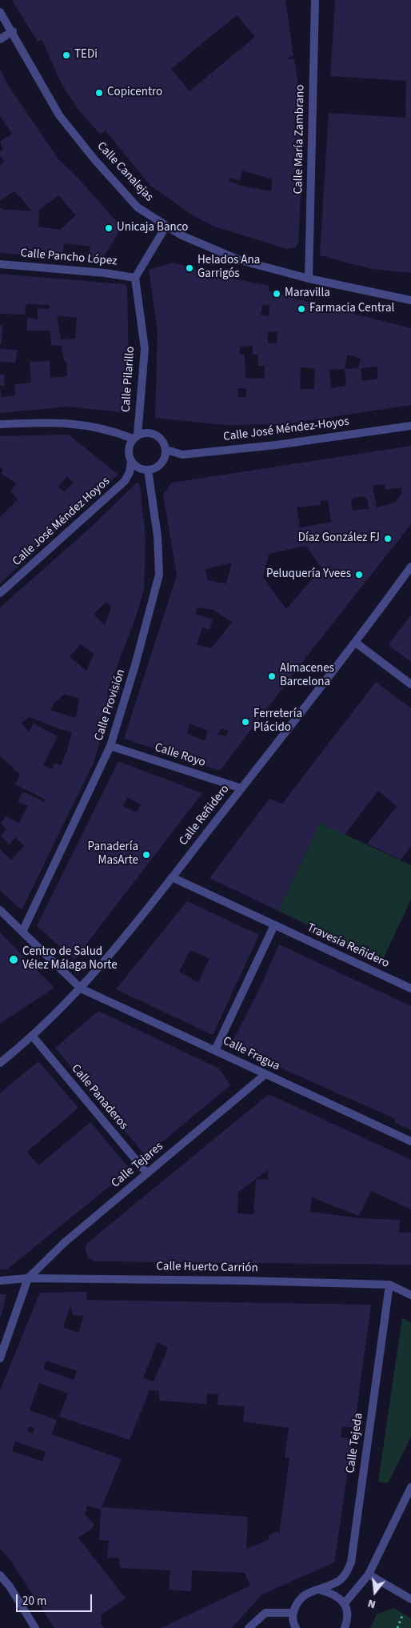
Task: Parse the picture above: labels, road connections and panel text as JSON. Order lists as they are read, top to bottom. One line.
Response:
{"streets":{"street":["Calle María Zambrano","Calle Canalejas","Calle Pancho López","Calle Pilarillo","Calle José Méndez-Hoyos","Calle José Méndez Hoyos","Calle Provisión","Calle Royo","Calle Reñidero","Travesía Reñidero","Calle Fragua","Calle Panaderos","Calle Tejares","Calle Huerto Carrión","Calle Tejeda"]},"crossings":[["Calle María Zambrano","Calle Canalejas"],["Calle Pancho López","Calle Pilarillo"],["Calle Pilarillo","Calle José Méndez-Hoyos"],["Calle Pilarillo","Calle José Méndez Hoyos"],["Calle Pilarillo","Calle Provisión"],["Calle José Méndez-Hoyos","Calle José Méndez Hoyos"],["Calle José Méndez-Hoyos","Calle Provisión"],["Calle José Méndez Hoyos","Calle Provisión"],["Calle Provisión","Calle Royo"],["Calle Provisión","Calle Fragua"],["Calle Royo","Calle Reñidero"],["Calle Reñidero","Travesía Reñidero"],["Calle Reñidero","Calle Fragua"],["Calle Reñidero","Calle Panaderos"],["Calle Fragua","Calle Tejares"],["Calle Panaderos","Calle Tejares"],["Calle Tejares","Calle Huerto Carrión"],["Calle Huerto Carrión","Calle Tejeda"]],"places":["TEDi","Copicentro","Unicaja Banco","Helados Ana Garrigós","Maravilla","Farmacia Central","Díaz González FJ","Peluquería Yvees","Almacenes Barcelona","Ferretería Plácido","Panadería MasArte","Centro de Salud Vélez Málaga Norte"],"scale_bar":"20 m","north":"bottom"}
